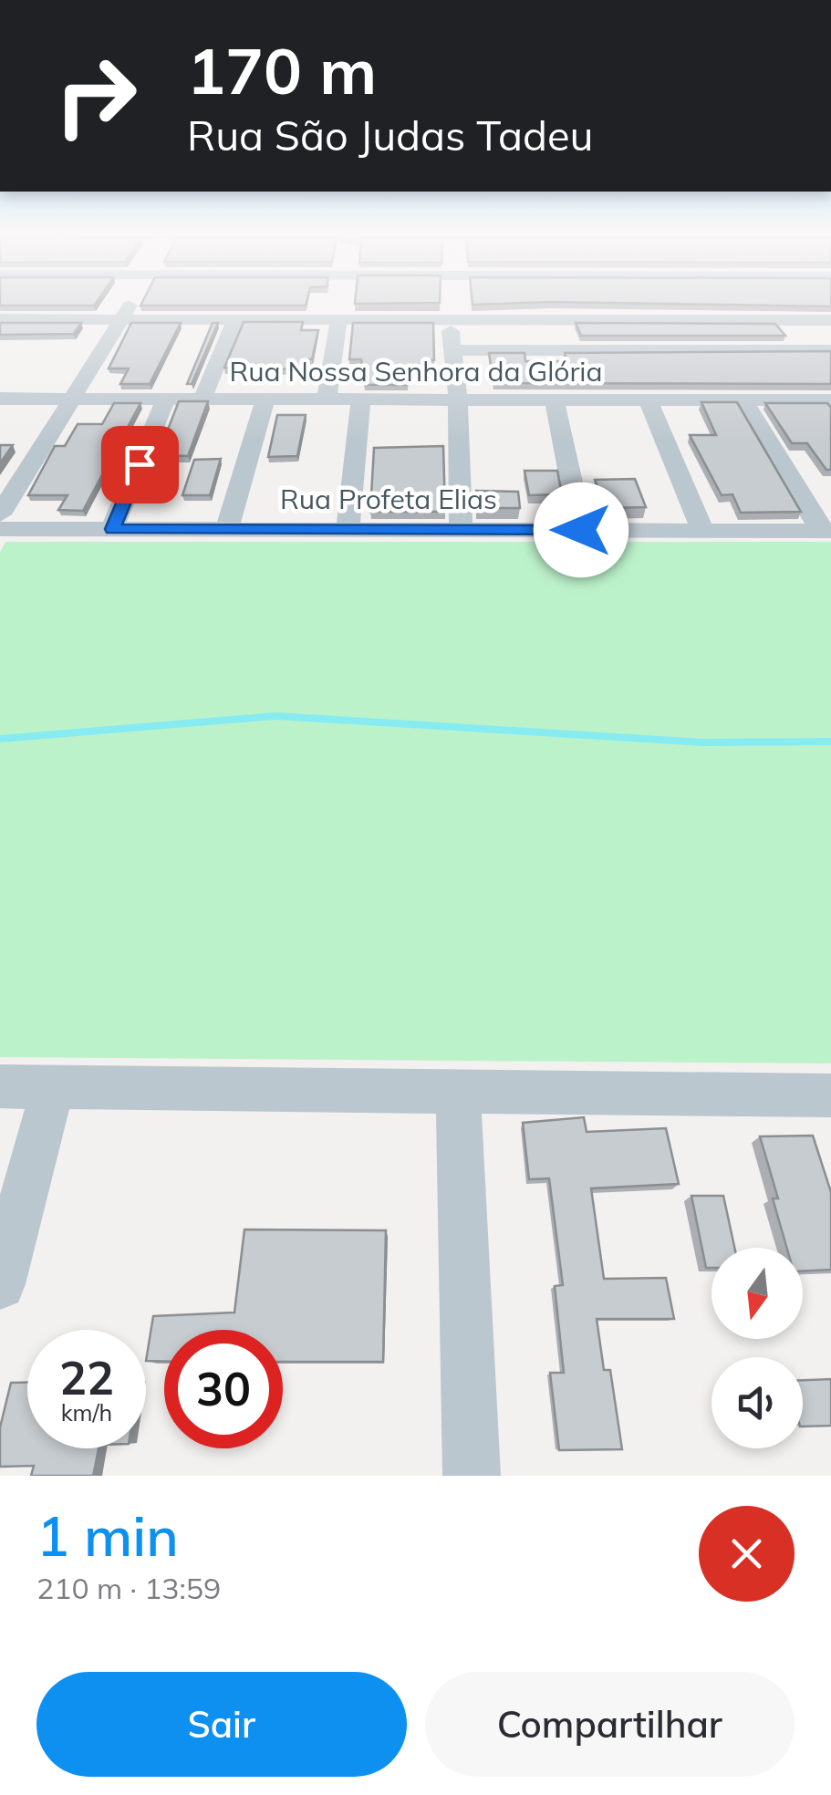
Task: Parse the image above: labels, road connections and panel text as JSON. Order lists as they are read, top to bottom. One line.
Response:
{"streets":{"street":["Rua Nossa Senhora da Glória","Rua Profeta Elias"]},"north":"bottom","page":{"turn":["170 m","Rua São Judas Tadeu"],"speed":"22 km/h","limit":"30","heading":["1 min","210 m · 13:59"],"buttons":["Sair","Compartilhar"]}}
